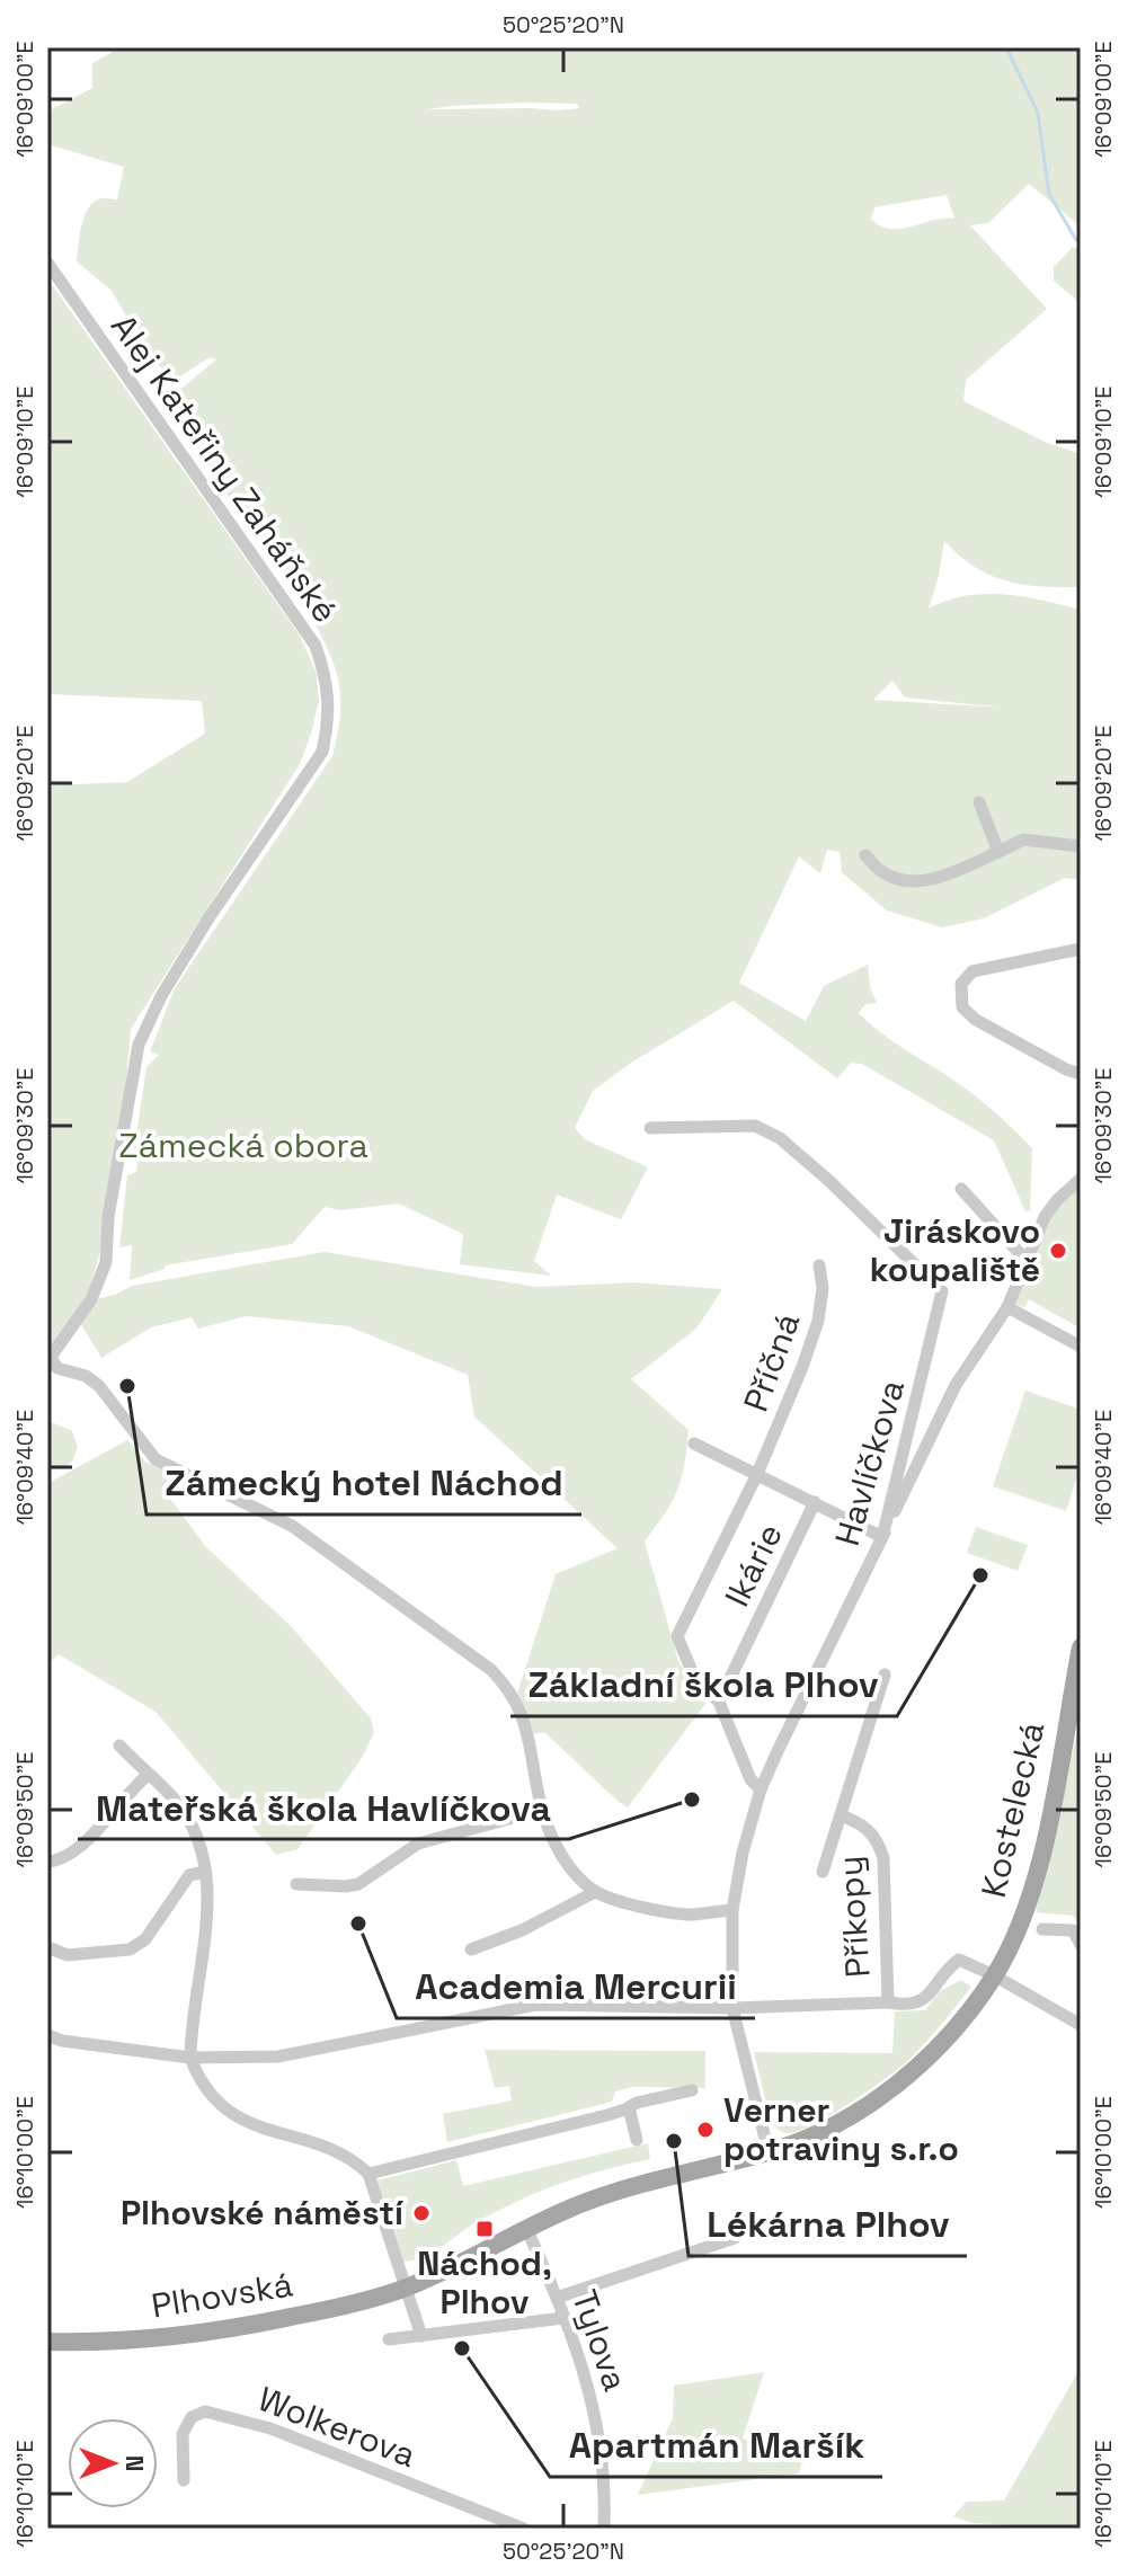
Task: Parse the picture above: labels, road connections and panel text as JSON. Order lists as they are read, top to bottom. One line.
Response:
{"streets":{"main road":["Kostelecká","Plhovská"],"street":["Alej Kateřiny Zaháňské","Příčná","Havlíčkova","Ikárie","Příkopy","Tylova","Wolkerova"]},"crossings":[["Příčná","Ikárie"],["Havlíčkova","Kostelecká"],["Havlíčkova","Příkopy"],["Kostelecká","Tylova"]],"parks":["Zámecká obora"],"places":{"other":["Jiráskovo koupaliště","Zámecký hotel Náchod","Základní škola Plhov","Mateřská škola Havlíčkova","Academia Mercurii","Verner potraviny s.r.o","Lékárna Plhov","Plhovské náměstí","Apartmán Maršík"],"transit":["Náchod, Plhov"]},"north":"right","coordinates":["50°25'20\"N","16°09'00\"E","16°09'10\"E","16°09'20\"E","16°09'30\"E","16°09'40\"E","16°09'50\"E","16°10'00\"E","16°10'10\"E"]}
